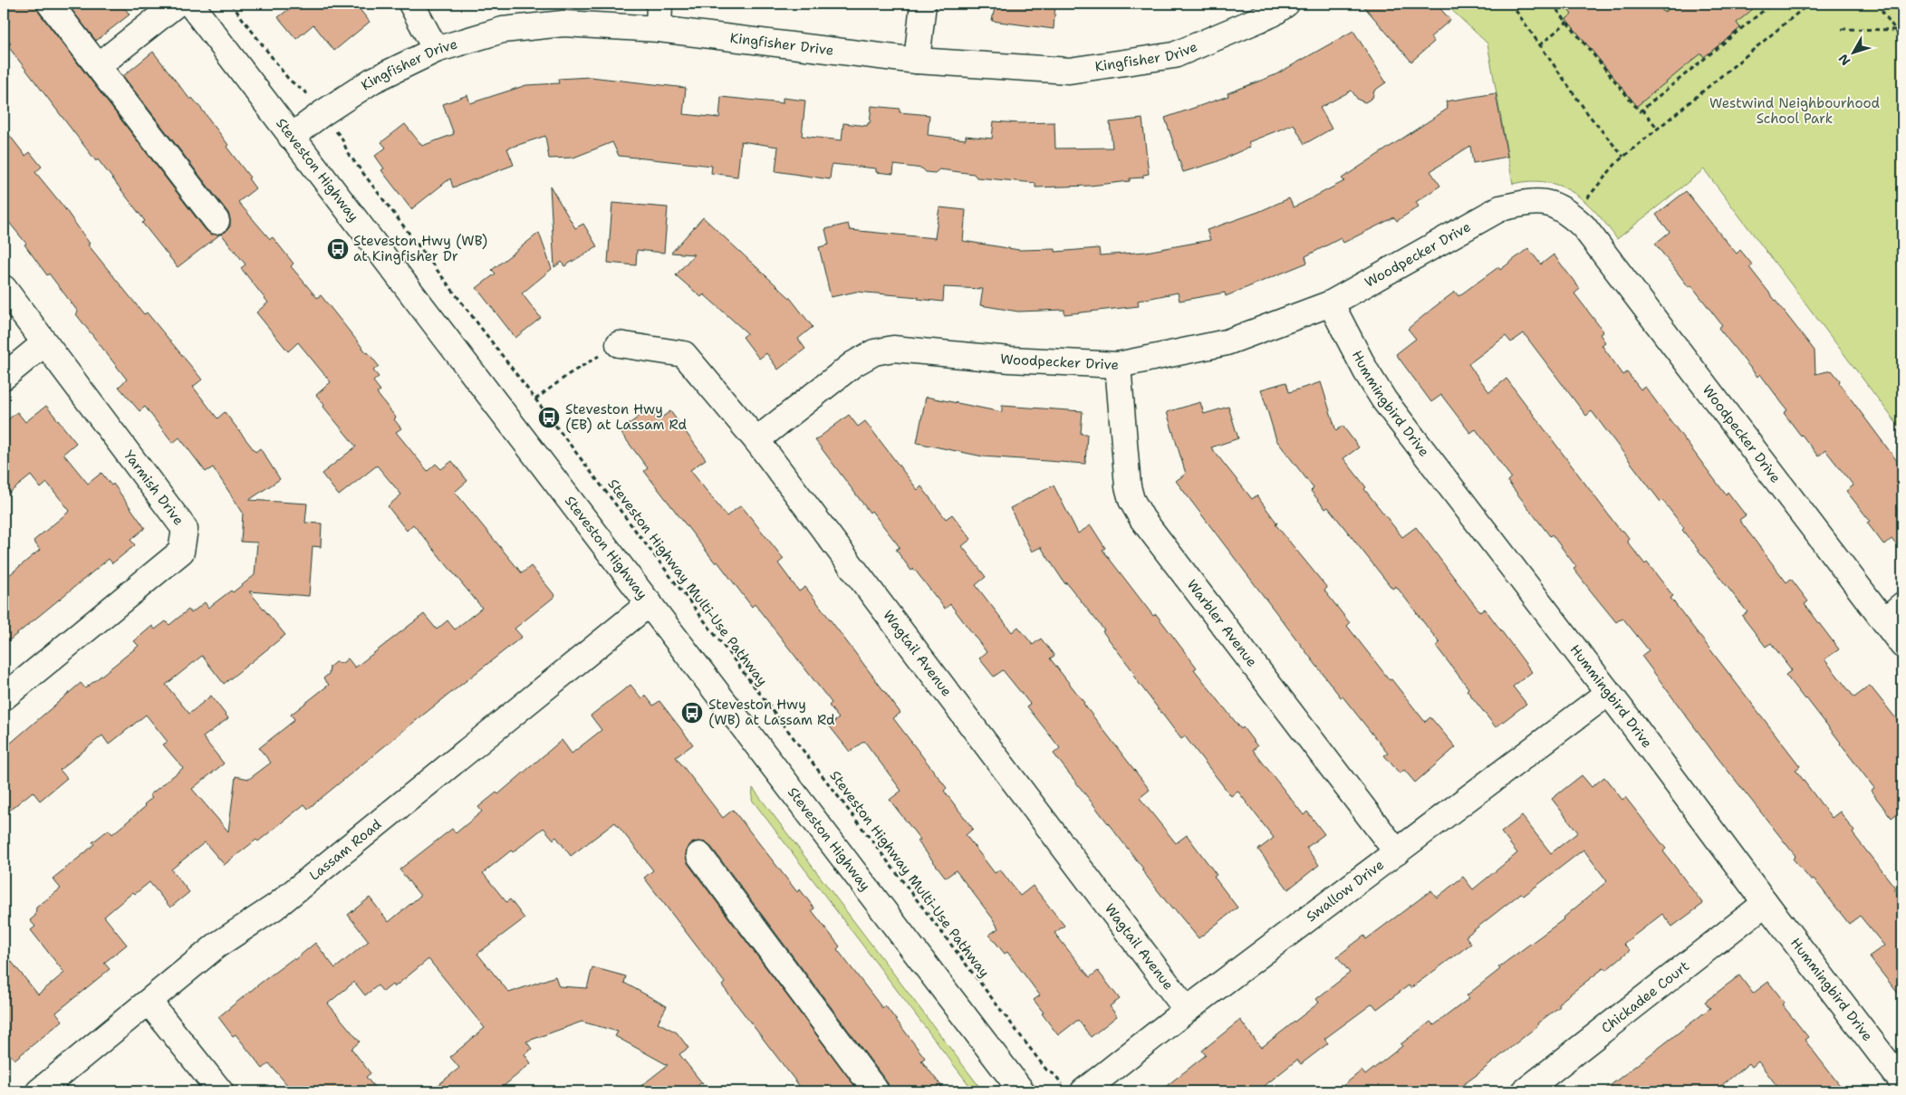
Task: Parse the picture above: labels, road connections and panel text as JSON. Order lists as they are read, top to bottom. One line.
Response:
{"streets":{"street":["Kingfisher Drive","Steveston Highway","Woodpecker Drive","Hummingbird Drive","Yarmish Drive","Warbler Avenue","Wagtail Avenue","Lassam Road","Swallow Drive","Chickadee Court"],"path":["Steveston Highway Multi-Use Pathway"]},"crossings":[["Kingfisher Drive","Steveston Highway"],["Steveston Highway","Lassam Road"],["Woodpecker Drive","Hummingbird Drive"],["Woodpecker Drive","Warbler Avenue"],["Woodpecker Drive","Wagtail Avenue"],["Hummingbird Drive","Swallow Drive"],["Hummingbird Drive","Chickadee Court"],["Warbler Avenue","Swallow Drive"],["Wagtail Avenue","Swallow Drive"]],"parks":["Westwind Neighbourhood School Park"],"places":{"bus stop":["Steveston Hwy (WB) at Kingfisher Dr","Steveston Hwy (EB) at Lassam Rd","Steveston Hwy (WB) at Lassam Rd"]},"north":"bottom left"}
